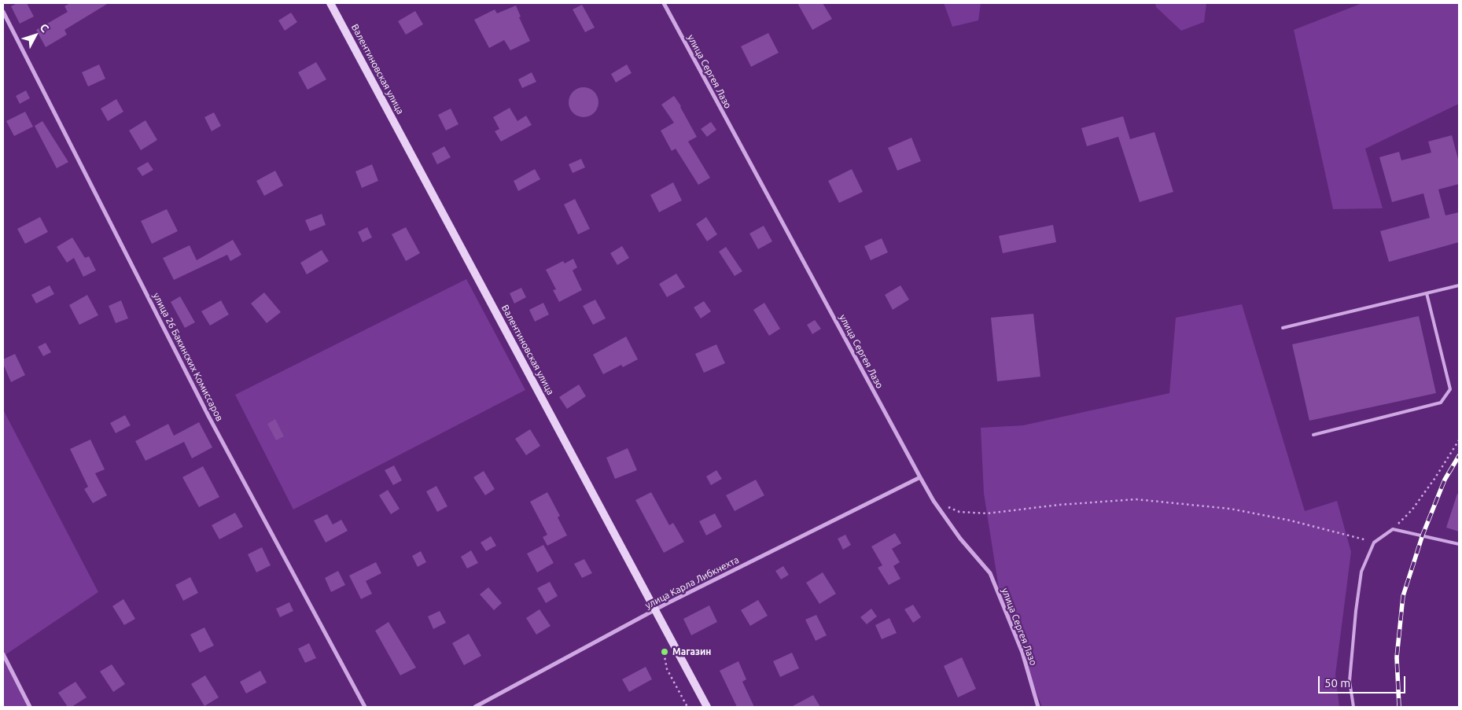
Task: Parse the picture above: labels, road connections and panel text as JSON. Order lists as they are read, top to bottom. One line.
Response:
{"streets":{"main road":["Валентиновская улица"],"street":["улица Сергея Лазо","улица 26 Бакинских Комиссаров","улица Карла Либкнехта"]},"crossings":[["Валентиновская улица","улица Карла Либкнехта"],["улица Сергея Лазо","улица Карла Либкнехта"]],"places":["Магазин"],"scale_bar":"50 m","north":"top right"}
